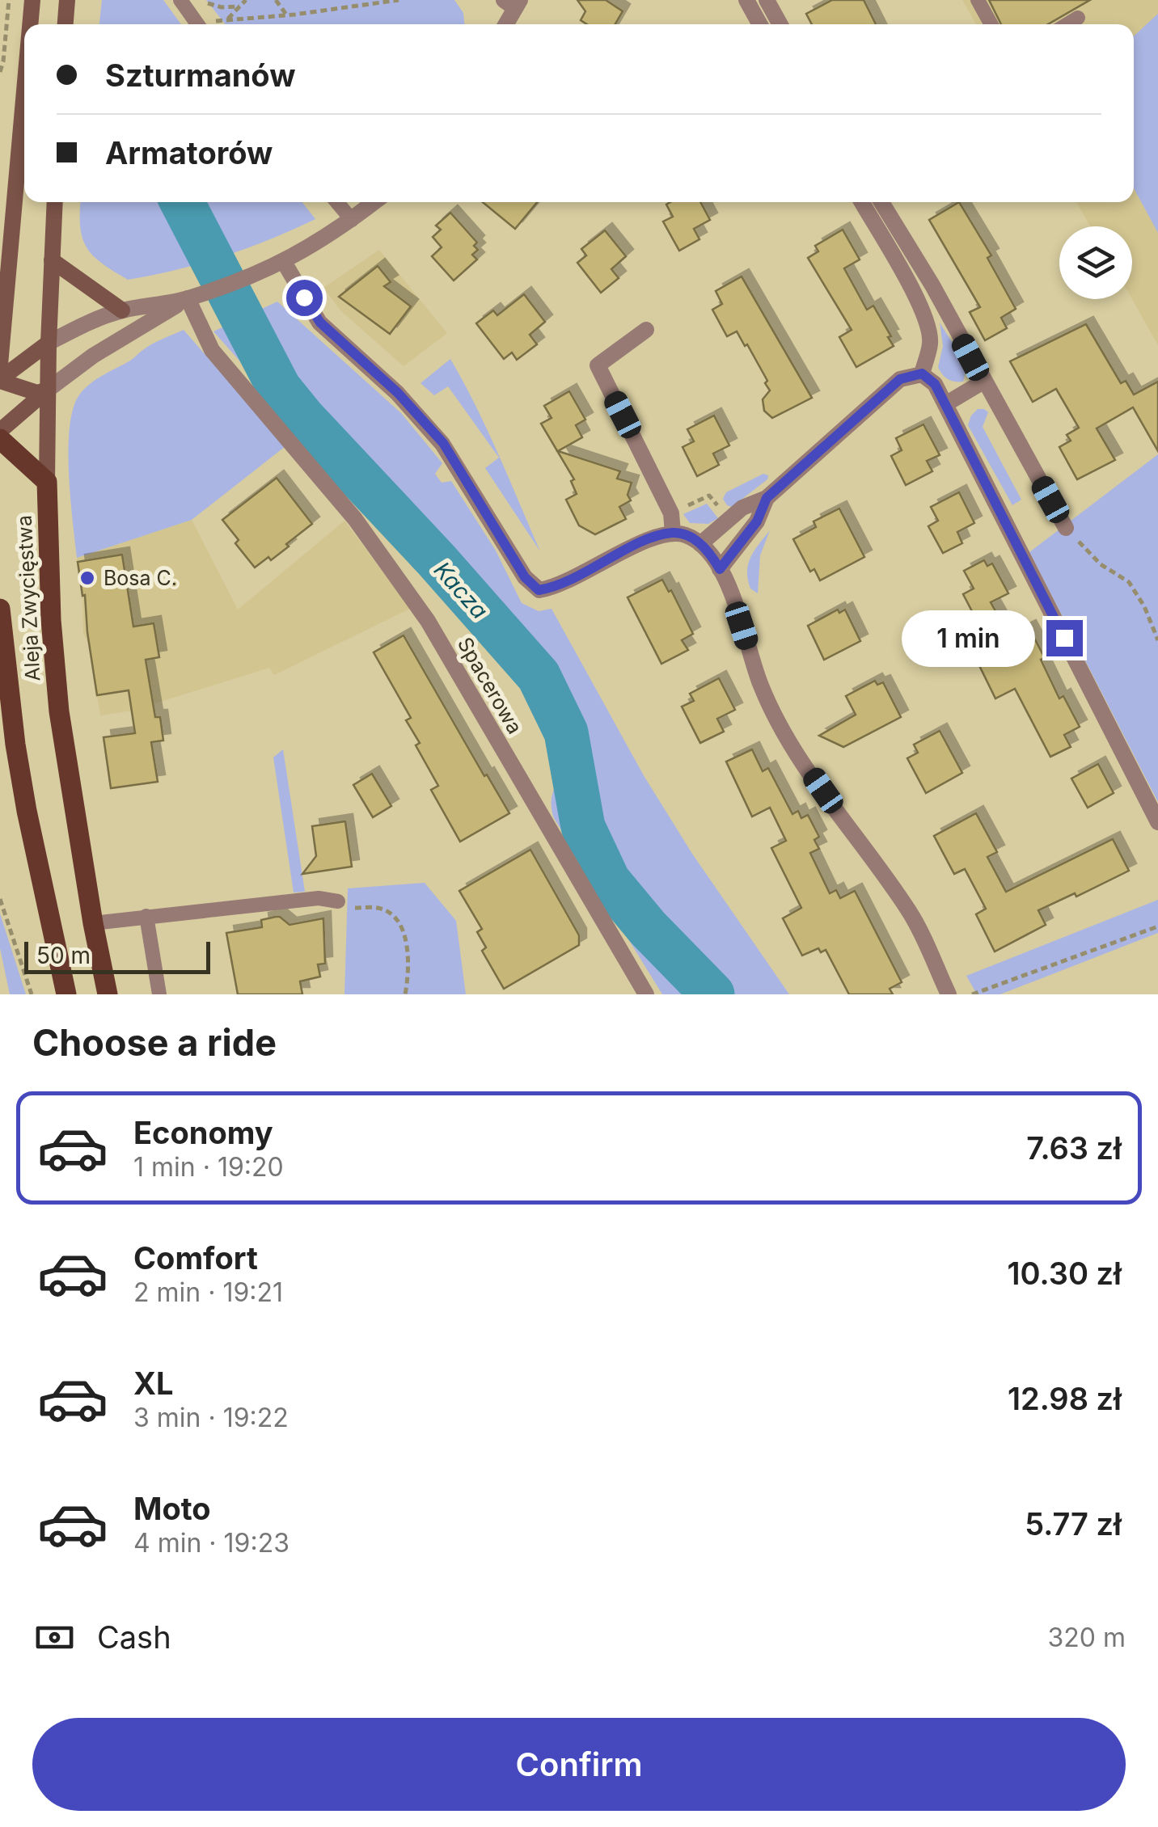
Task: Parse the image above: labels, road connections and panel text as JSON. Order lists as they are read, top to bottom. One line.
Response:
{"streets":{"main road":["Aleja Zwycięstwa"],"street":["Spacerowa"]},"water":["Kacza"],"places":["Bosa C."],"scale_bar":"50 m","page":{"banner":["Szturmanów","Armatorów"],"bubble":"1 min","scale":"50 m","heading":"Choose a ride","list":[{"name":"Economy","note":"1 min · 19:20","value":"7.63 zł"},{"name":"Comfort","note":"2 min · 19:21","value":"10.30 zł"},{"name":"XL","note":"3 min · 19:22","value":"12.98 zł"},{"name":"Moto","note":"4 min · 19:23","value":"5.77 zł"}],"pay":["Cash","320 m"],"buttons":"Confirm"}}
